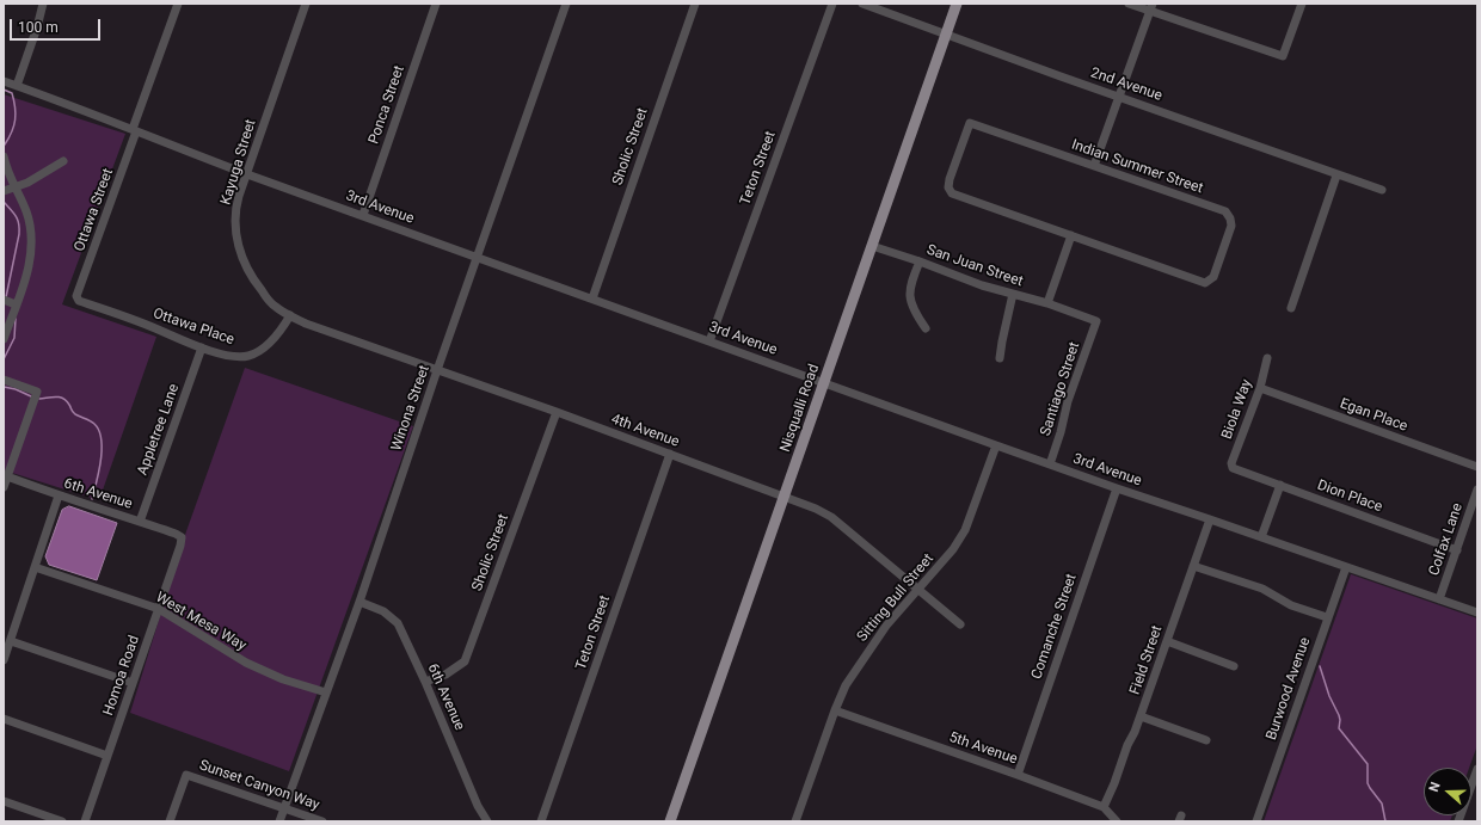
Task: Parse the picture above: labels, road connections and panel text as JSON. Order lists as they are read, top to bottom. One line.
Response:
{"streets":{"main road":["Nisqualli Road"],"street":["2nd Avenue","Ponca Street","Sholic Street","Kayuga Street","Indian Summer Street","Teton Street","3rd Avenue","Ottawa Street","San Juan Street","Ottawa Place","Santiago Street","Winona Street","Biola Way","Egan Place","Appletree Lane","4th Avenue","6th Avenue","Dion Place","Colfax Lane","Sitting Bull Street","West Mesa Way","Comanche Street","Field Street","Homoa Road","Burwood Avenue","5th Avenue","Sunset Canyon Way"]},"crossings":[["2nd Avenue","Nisqualli Road"],["Ponca Street","3rd Avenue"],["Sholic Street","3rd Avenue"],["Sholic Street","4th Avenue"],["Sholic Street","6th Avenue"],["Kayuga Street","3rd Avenue"],["Kayuga Street","Ottawa Place"],["Kayuga Street","4th Avenue"],["Teton Street","3rd Avenue"],["Teton Street","4th Avenue"],["3rd Avenue","Ottawa Street"],["3rd Avenue","Santiago Street"],["3rd Avenue","Winona Street"],["3rd Avenue","Nisqualli Road"],["3rd Avenue","Colfax Lane"],["3rd Avenue","Sitting Bull Street"],["3rd Avenue","Comanche Street"],["3rd Avenue","Field Street"],["3rd Avenue","Burwood Avenue"],["Ottawa Street","Ottawa Place"],["San Juan Street","Santiago Street"],["San Juan Street","Nisqualli Road"],["Ottawa Place","Appletree Lane"],["Ottawa Place","4th Avenue"],["Winona Street","4th Avenue"],["Winona Street","6th Avenue"],["Winona Street","West Mesa Way"],["Winona Street","Sunset Canyon Way"],["Nisqualli Road","4th Avenue"],["Biola Way","Egan Place"],["Biola Way","Dion Place"],["Appletree Lane","6th Avenue"],["4th Avenue","Sitting Bull Street"],["6th Avenue","Homoa Road"],["Dion Place","Colfax Lane"],["Sitting Bull Street","5th Avenue"],["West Mesa Way","Homoa Road"],["Comanche Street","5th Avenue"],["Field Street","5th Avenue"]],"scale_bar":"100 m","north":"left"}
